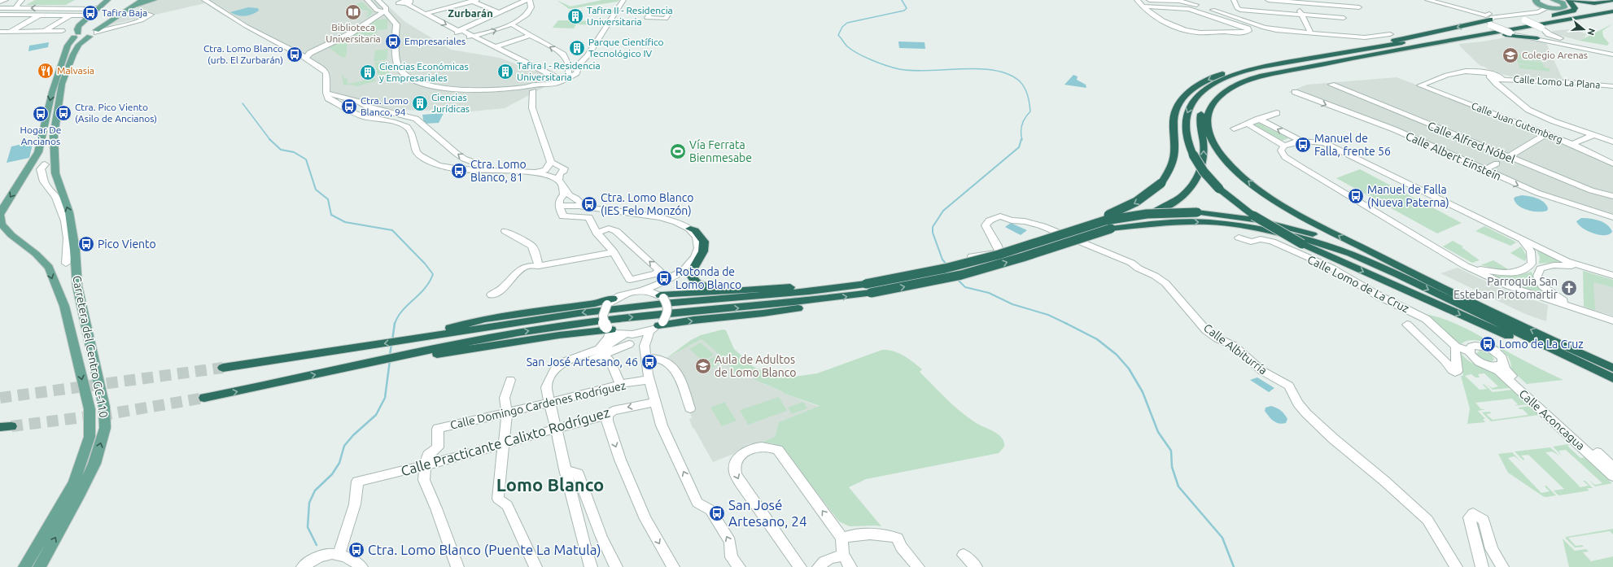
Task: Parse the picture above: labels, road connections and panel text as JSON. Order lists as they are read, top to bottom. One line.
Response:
{"streets":{"main road":["Carretera del Centro GC-110"],"street":["Calle Lomo La Plana","Calle Juan Gutemberg","Calle Alfred Nóbel","Calle Albert Einstein","Calle Lomo de La Cruz","Calle Albiturría","Calle Domingo Cardenes Rodríguez","Calle Aconcagua","Calle Practicante Calixto Rodríguez"]},"crossings":[["Calle Lomo La Plana","Calle Juan Gutemberg"],["Calle Lomo de La Cruz","Calle Aconcagua"],["Calle Domingo Cardenes Rodríguez","Calle Practicante Calixto Rodríguez"]],"districts":["Zurbarán","Lomo Blanco"],"places":{"library":["Biblioteca Universitaria"],"bus stop":["Tafira Baja","Empresariales","Ctra. Lomo Blanco (urb. El Zurbarán)","Ctra. Lomo Blanco, 94","Ctra. Pico Viento (Asilo de Ancianos)","Hogar De Ancianos","Manuel de Falla, frente 56","Ctra. Lomo Blanco, 81","Manuel de Falla (Nueva Paterna)","Ctra. Lomo Blanco (IES Felo Monzón)","Pico Viento","Rotonda de Lomo Blanco","Lomo de La Cruz","San José Artesano, 46","San José Artesano, 24","Ctra. Lomo Blanco (Puente La Matula)"],"building":["Tafira II - Residencia Universitaria","Parque Científico Tecnológico IV","Tafira I - Residencia Universitaria","Ciencias Económicas y Empresariales","Ciencias Jurídicas"],"school or university":["Colegio Arenas","Aula de Adultos de Lomo Blanco"],"restaurant":["Malvasia"],"sports":["Vía Ferrata Bienmesabe"],"church":["Parroquia San Esteban Protomartir"]},"north":"right"}
